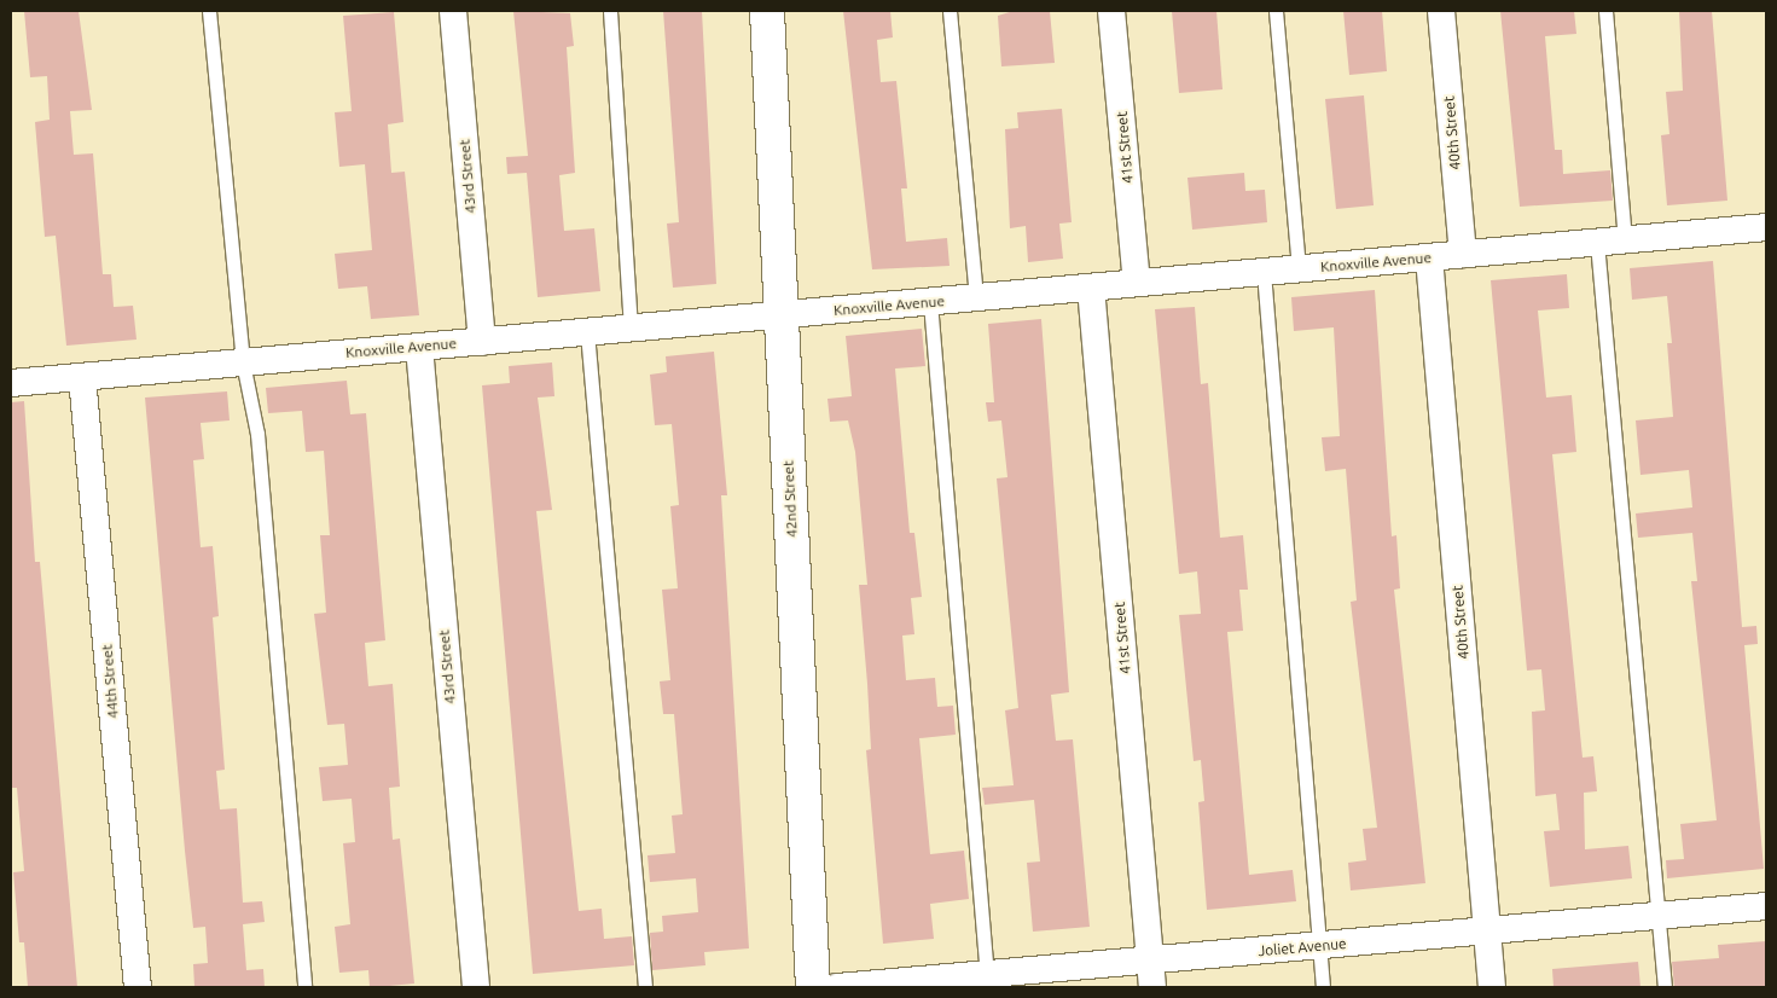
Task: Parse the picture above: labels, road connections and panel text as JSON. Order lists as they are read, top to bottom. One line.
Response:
{"streets":{"street":["40th Street","41st Street","43rd Street","Knoxville Avenue","42nd Street","44th Street","Joliet Avenue"]},"crossings":[["40th Street","Knoxville Avenue"],["40th Street","Joliet Avenue"],["41st Street","Knoxville Avenue"],["41st Street","Joliet Avenue"],["43rd Street","Knoxville Avenue"],["Knoxville Avenue","42nd Street"],["Knoxville Avenue","44th Street"]]}
